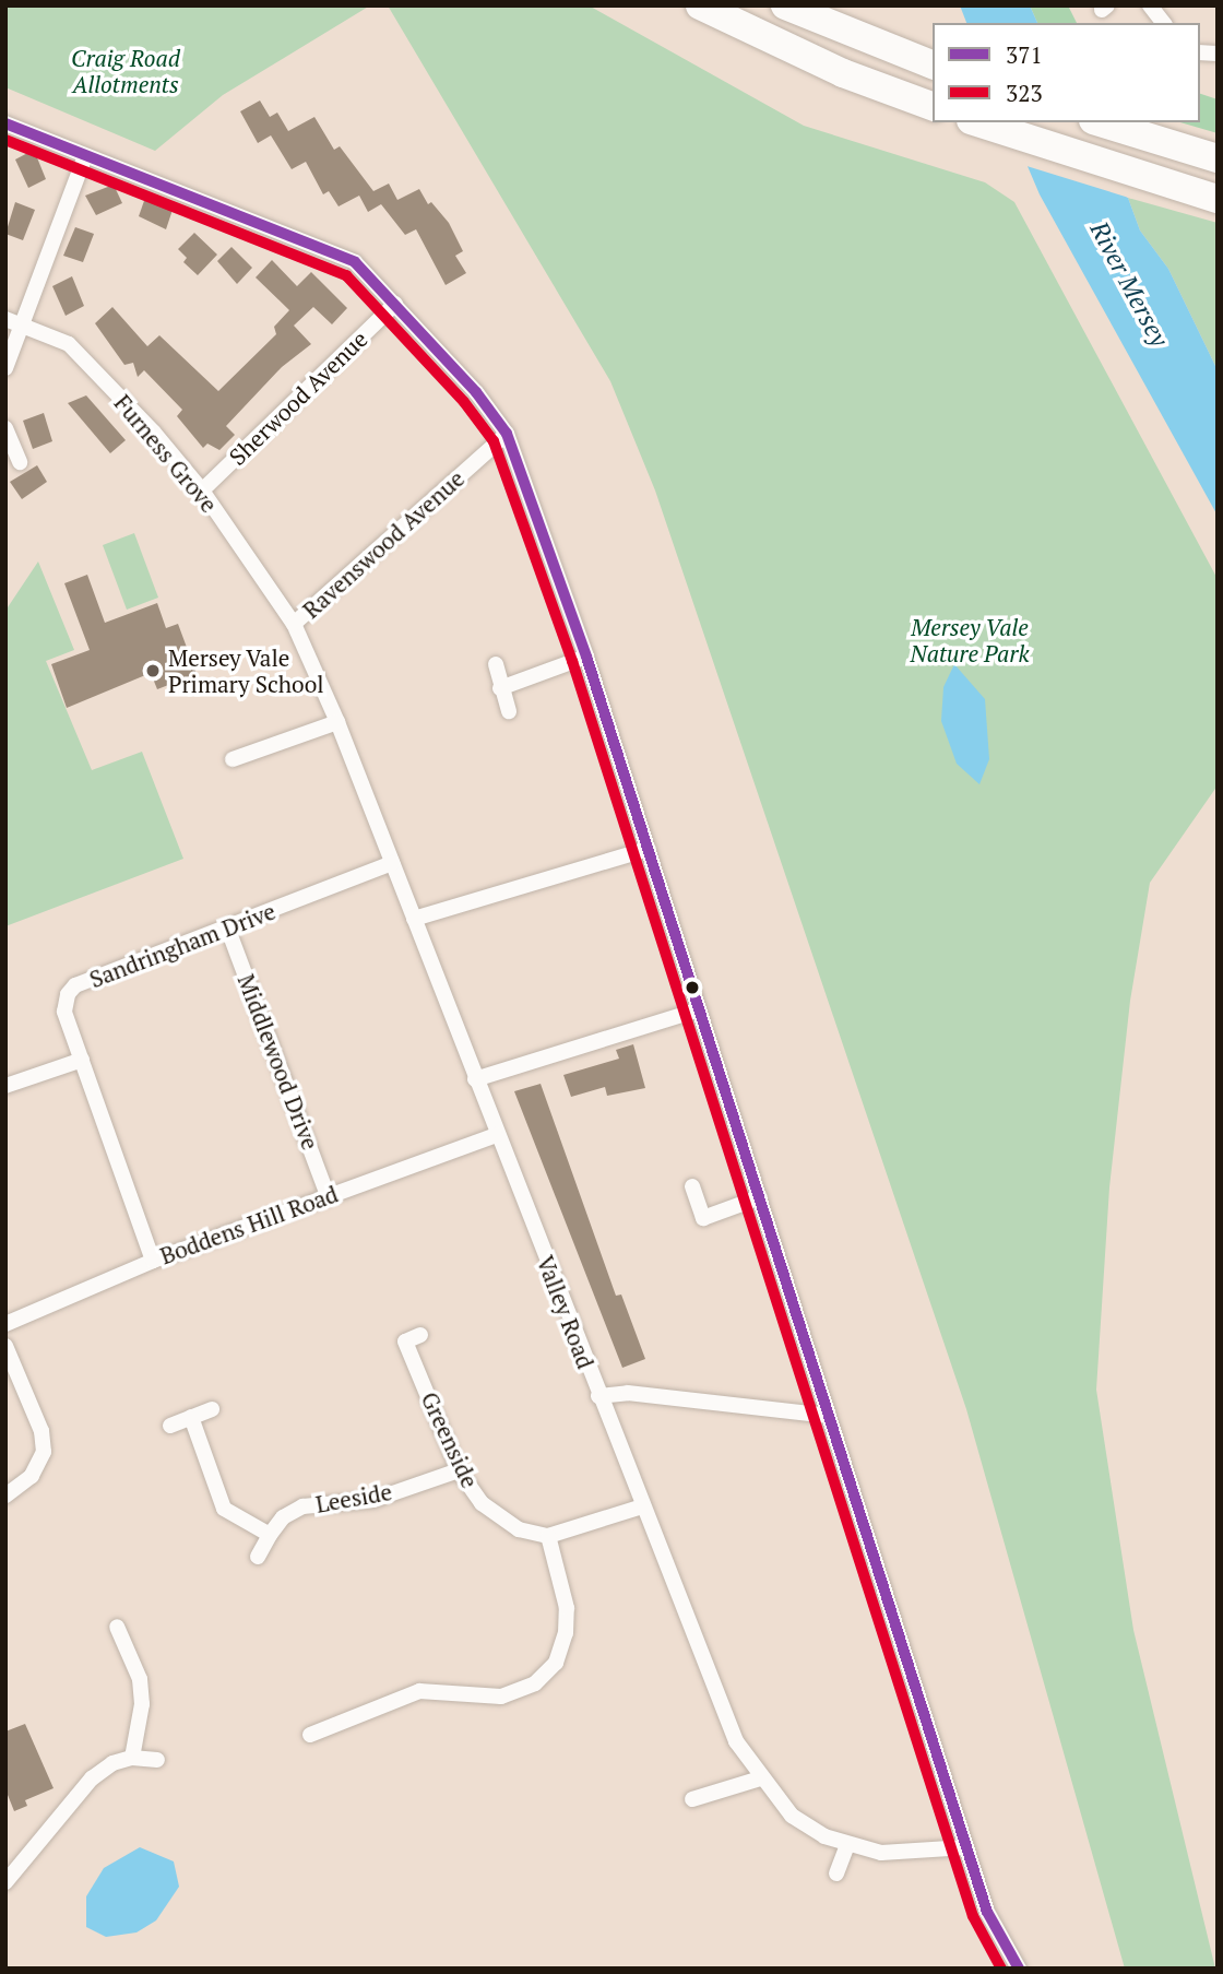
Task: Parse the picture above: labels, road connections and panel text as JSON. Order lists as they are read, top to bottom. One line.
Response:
{"streets":{"street":["Sherwood Avenue","Furness Grove","Ravenswood Avenue","Sandringham Drive","Middlewood Drive","Boddens Hill Road","Valley Road","Greenside","Leeside"]},"crossings":[["Sherwood Avenue","Furness Grove"],["Furness Grove","Ravenswood Avenue"],["Furness Grove","Valley Road"],["Ravenswood Avenue","Valley Road"],["Sandringham Drive","Middlewood Drive"],["Sandringham Drive","Boddens Hill Road"],["Sandringham Drive","Valley Road"],["Middlewood Drive","Boddens Hill Road"],["Boddens Hill Road","Valley Road"],["Greenside","Leeside"]],"water":["River Mersey"],"parks":["Craig Road Allotments","Mersey Vale Nature Park"],"places":["Mersey Vale Primary School"],"lines":["transit line 371","transit line 323"],"legend":["371","323"]}
